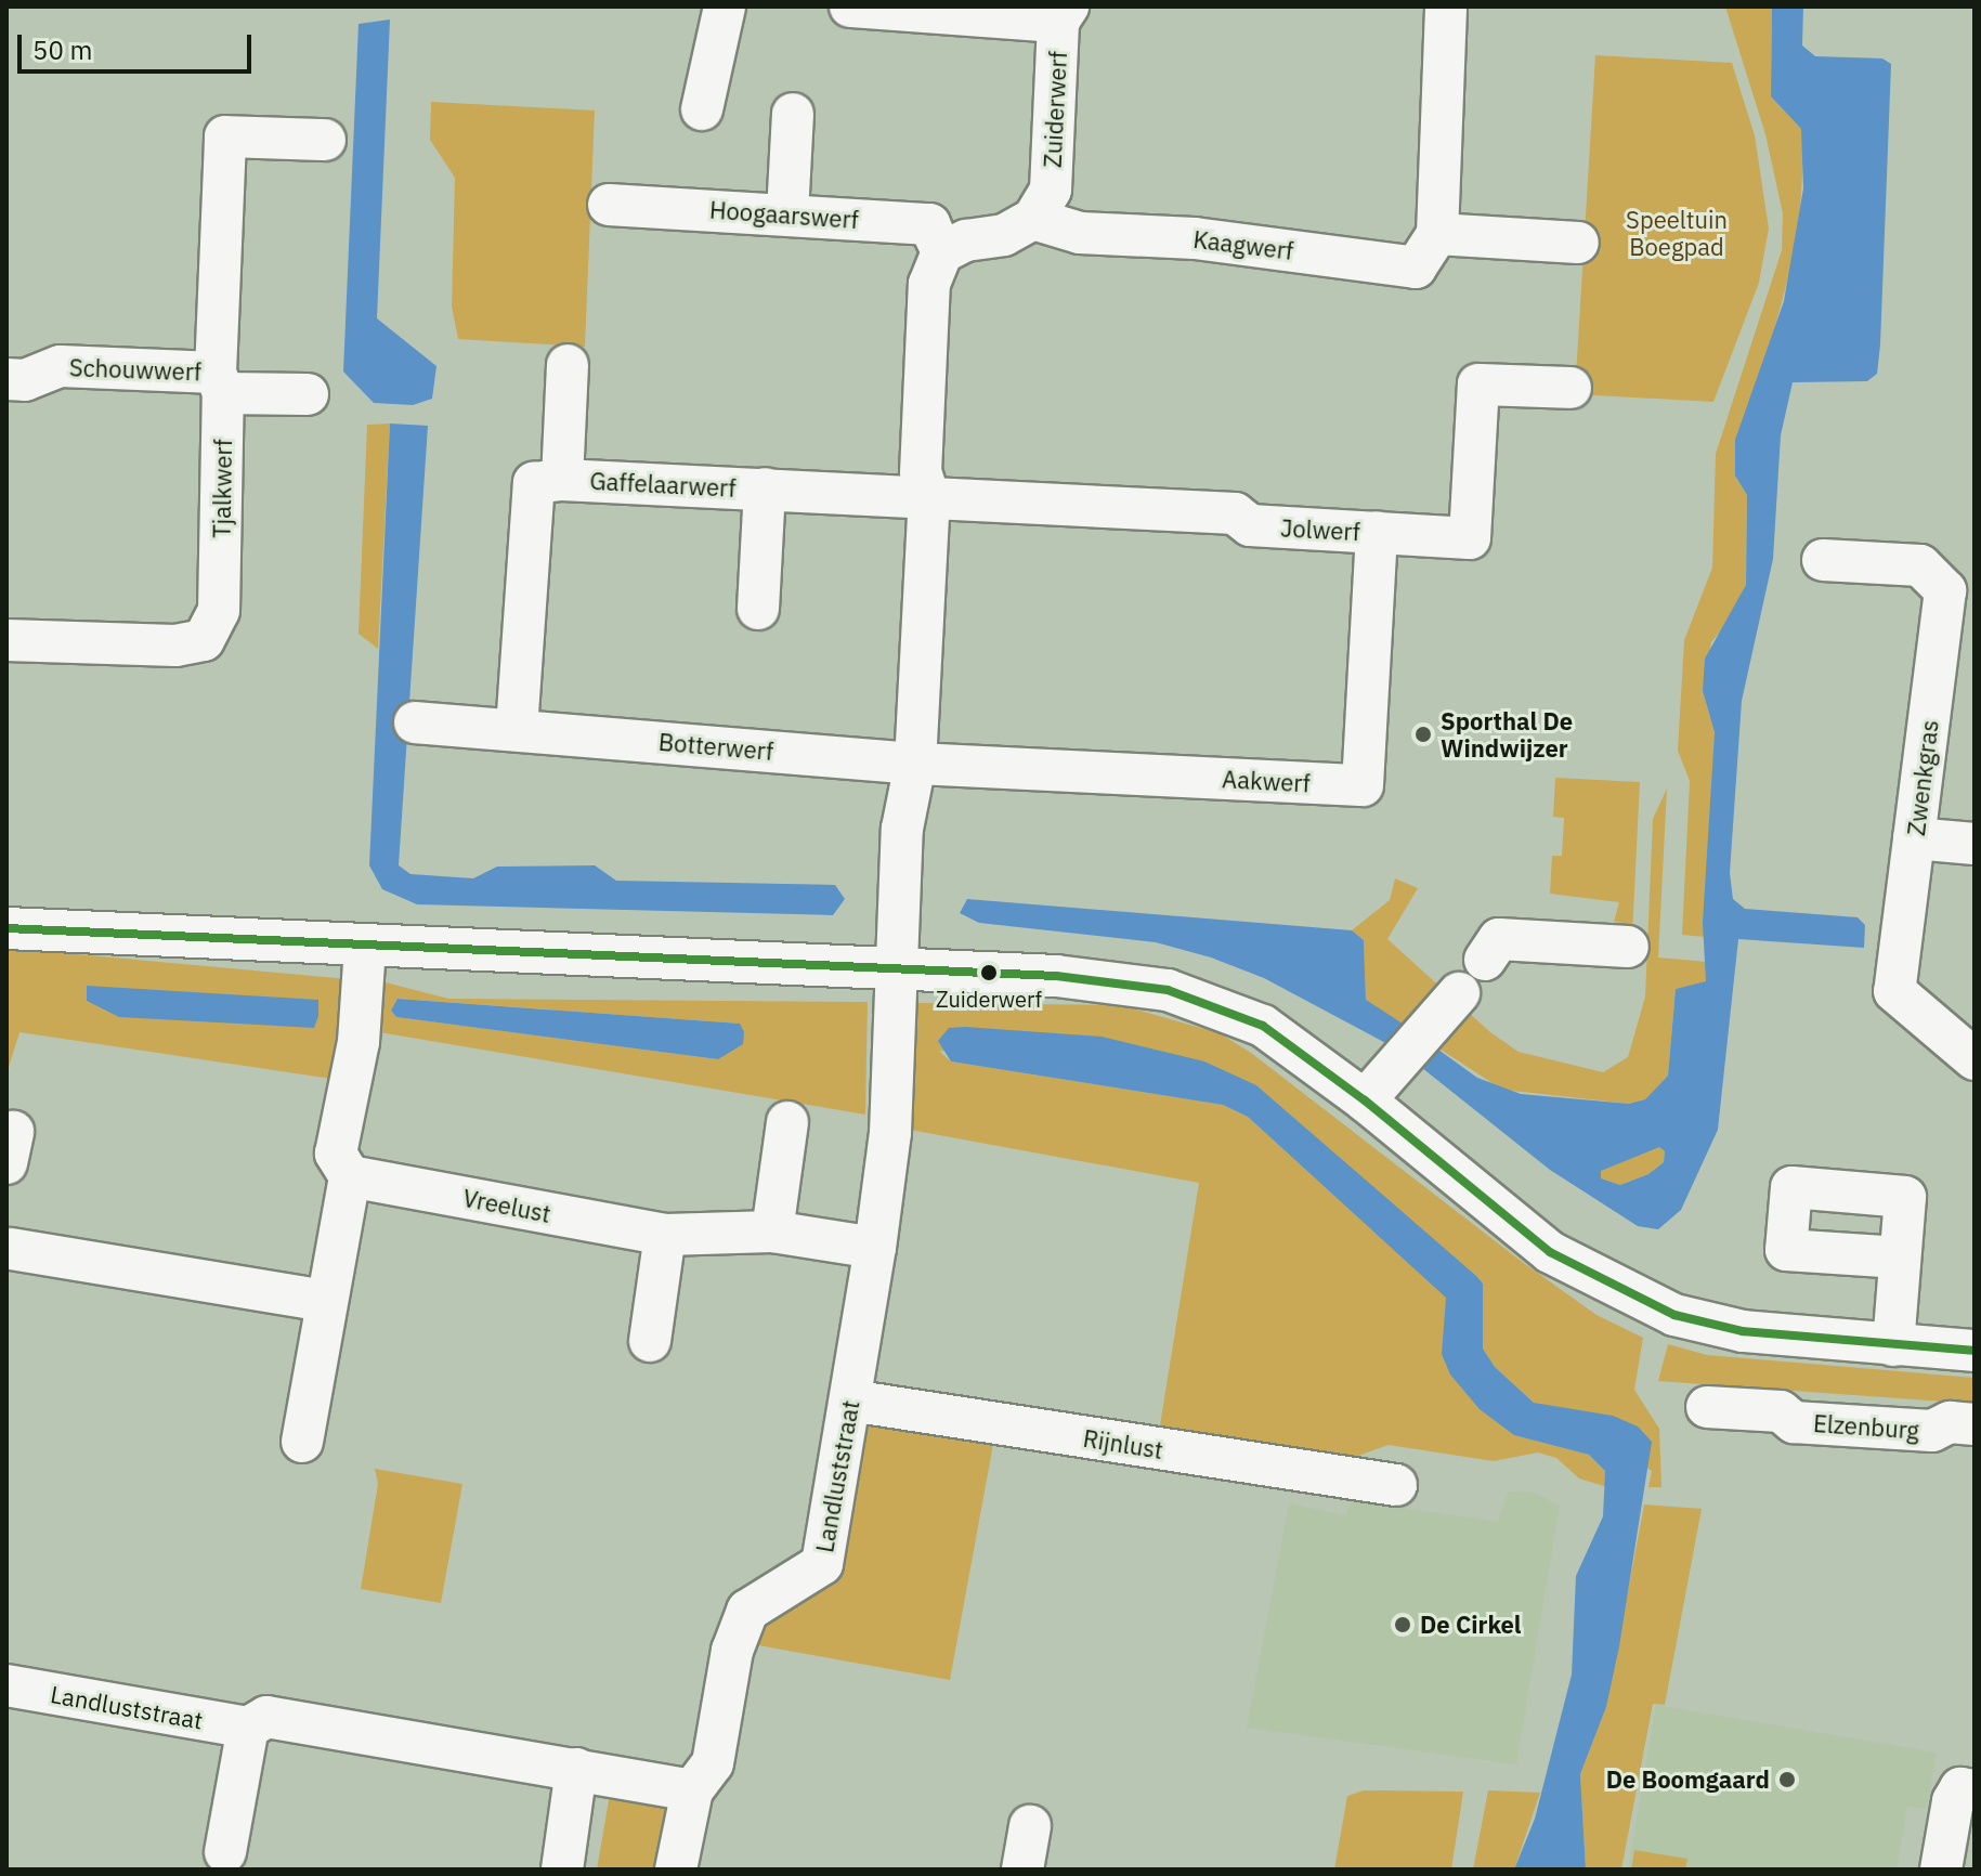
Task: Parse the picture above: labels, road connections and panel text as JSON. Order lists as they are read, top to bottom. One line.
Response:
{"streets":{"street":["Zuiderwerf","Hoogaarswerf","Kaagwerf","Schouwwerf","Gaffelaarwerf","Tjalkwerf","Jolwerf","Botterwerf","Zwenkgras","Aakwerf","Vreelust","Elzenburg","Rijnlust","Landluststraat"]},"crossings":[["Zuiderwerf","Kaagwerf"],["Schouwwerf","Tjalkwerf"],["Gaffelaarwerf","Jolwerf"],["Jolwerf","Aakwerf"],["Botterwerf","Aakwerf"],["Vreelust","Landluststraat"],["Rijnlust","Landluststraat"]],"parks":["Speeltuin Boegpad"],"places":["Sporthal De Windwijzer","Zuiderwerf","De Cirkel","De Boomgaard"],"scale_bar":"50 m"}
